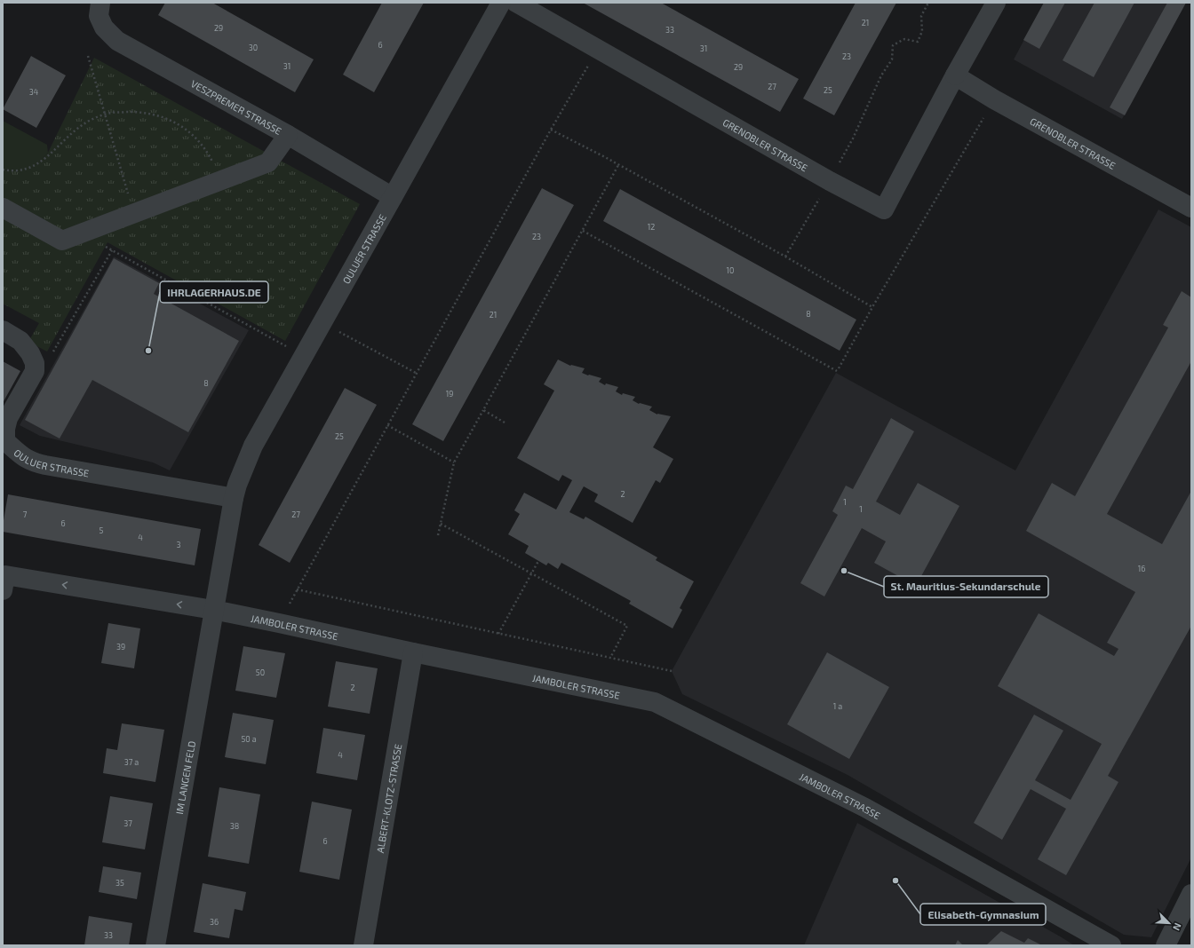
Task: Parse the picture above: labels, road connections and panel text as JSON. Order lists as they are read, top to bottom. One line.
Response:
{"streets":{"street":["VESZPREMER STRASSE","GRENOBLER STRASSE","OULUER STRASSE","JAMBOLER STRASSE","IM LANGEN FELD","ALBERT-KLOTZ-STRASSE"]},"crossings":[["VESZPREMER STRASSE","OULUER STRASSE"],["OULUER STRASSE","JAMBOLER STRASSE"],["OULUER STRASSE","IM LANGEN FELD"],["JAMBOLER STRASSE","IM LANGEN FELD"],["JAMBOLER STRASSE","ALBERT-KLOTZ-STRASSE"]],"places":["IHRLAGERHAUS.DE","St. Mauritius-Sekundarschule","Elisabeth-Gymnasium"],"house_numbers":["21","29","33","6","30","31","23","31","29","27","25","34","12","23","10","8","21","8","19","25","2","1","1","7","27","6","5","4","3","16","39","50","2","1 a","50 a","4","37 a","37","38","6","35","36","33"],"north":"bottom right"}
